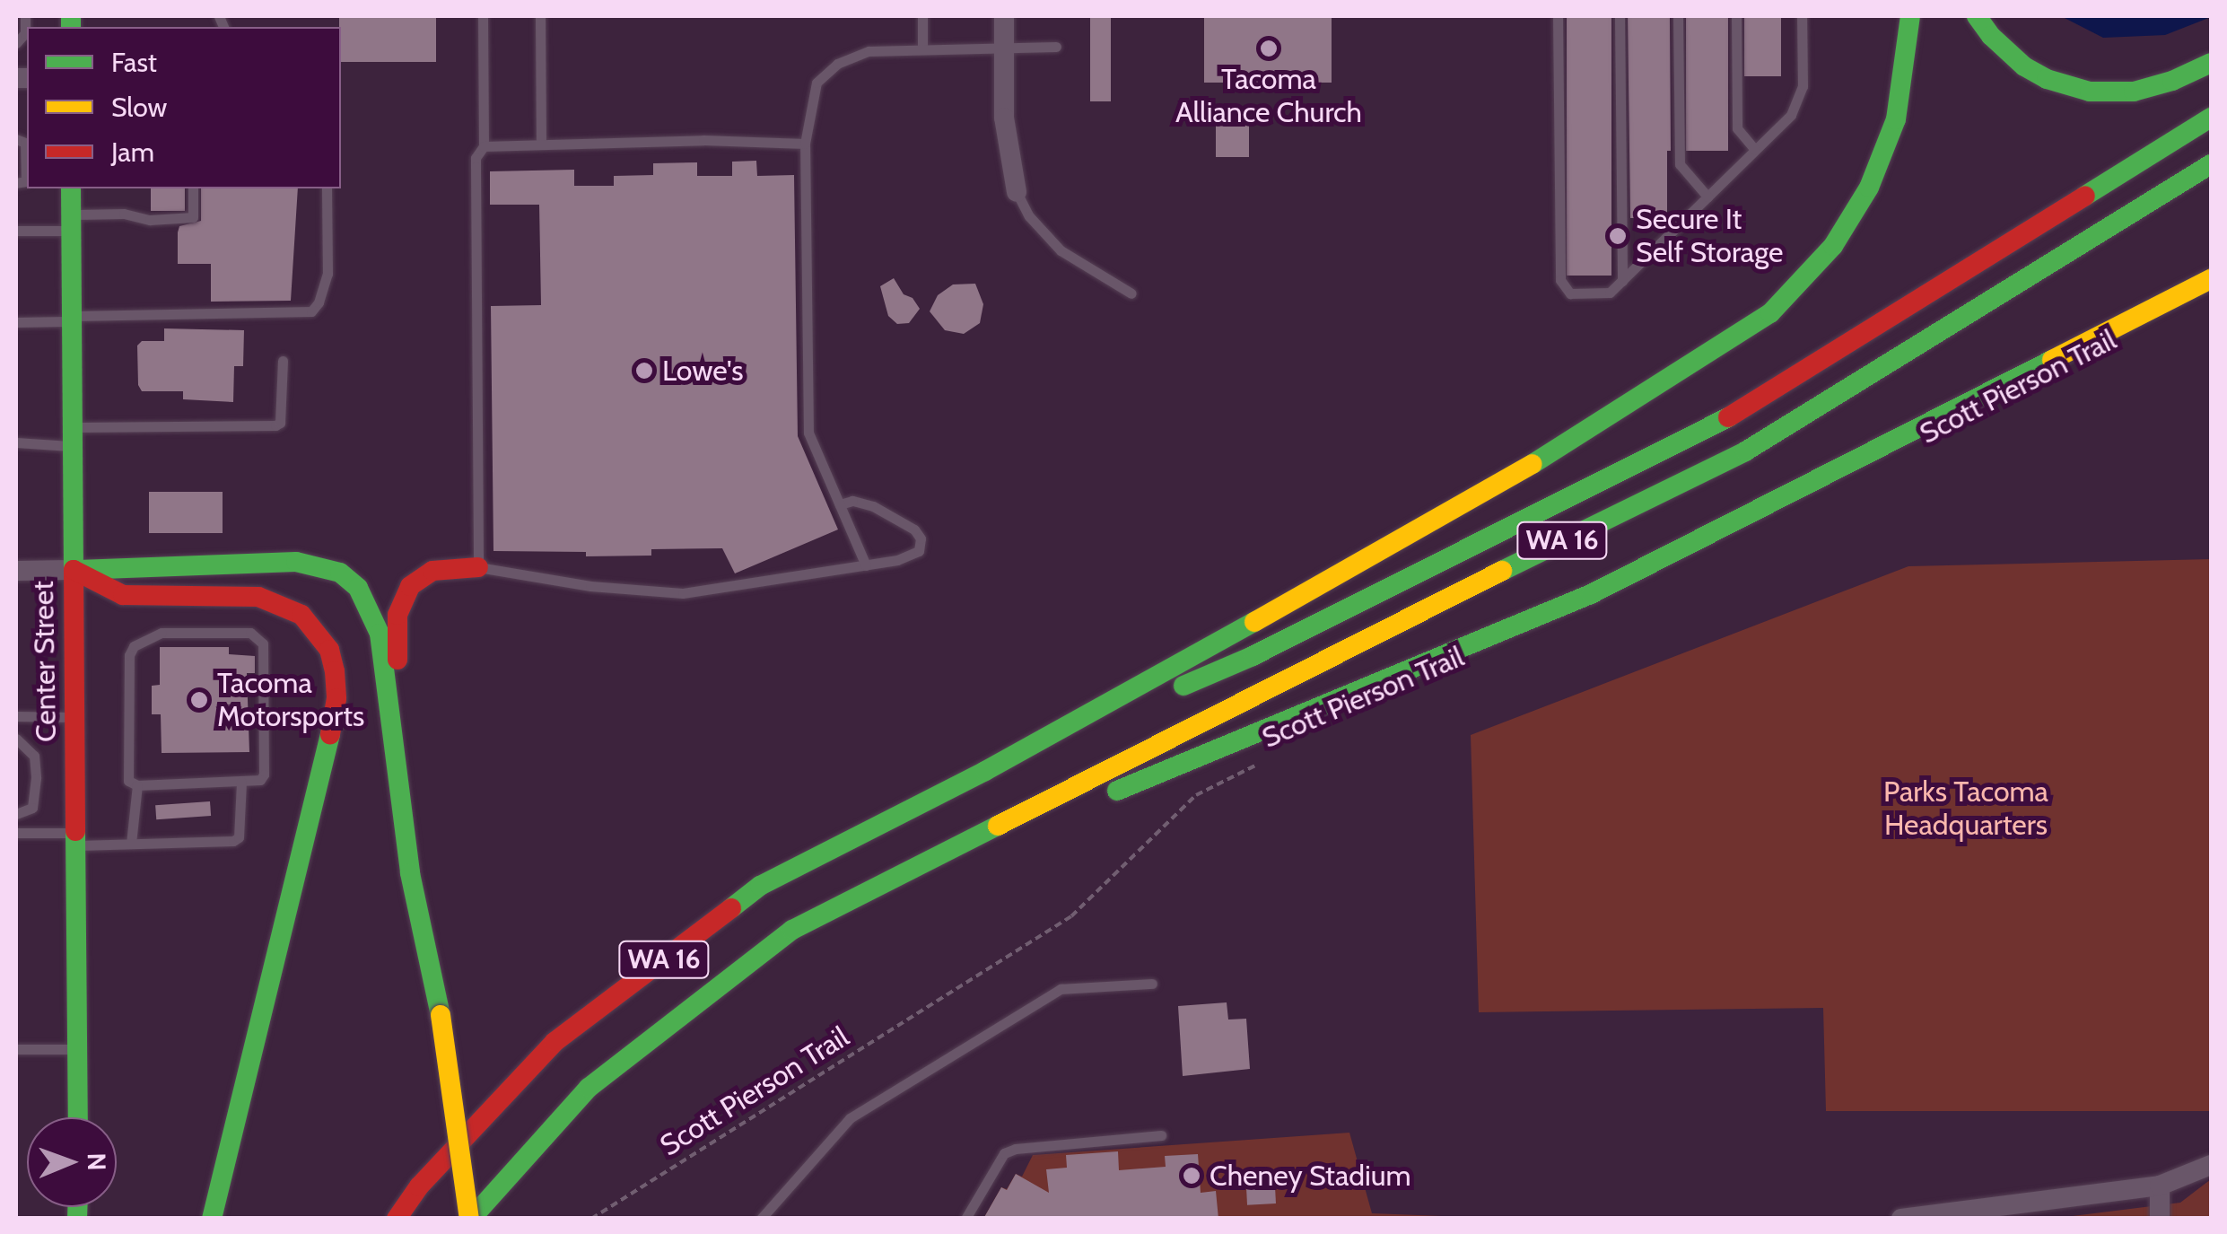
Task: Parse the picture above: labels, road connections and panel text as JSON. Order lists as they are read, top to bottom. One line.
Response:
{"streets":{"main road":["WA 16","Center Street"],"path":["Scott Pierson Trail"]},"parks":["Parks Tacoma Headquarters"],"places":["Tacoma Alliance Church","Secure It Self Storage","Lowe's","Tacoma Motorsports","Cheney Stadium"],"legend":["Fast","Slow","Jam"],"north":"right"}
